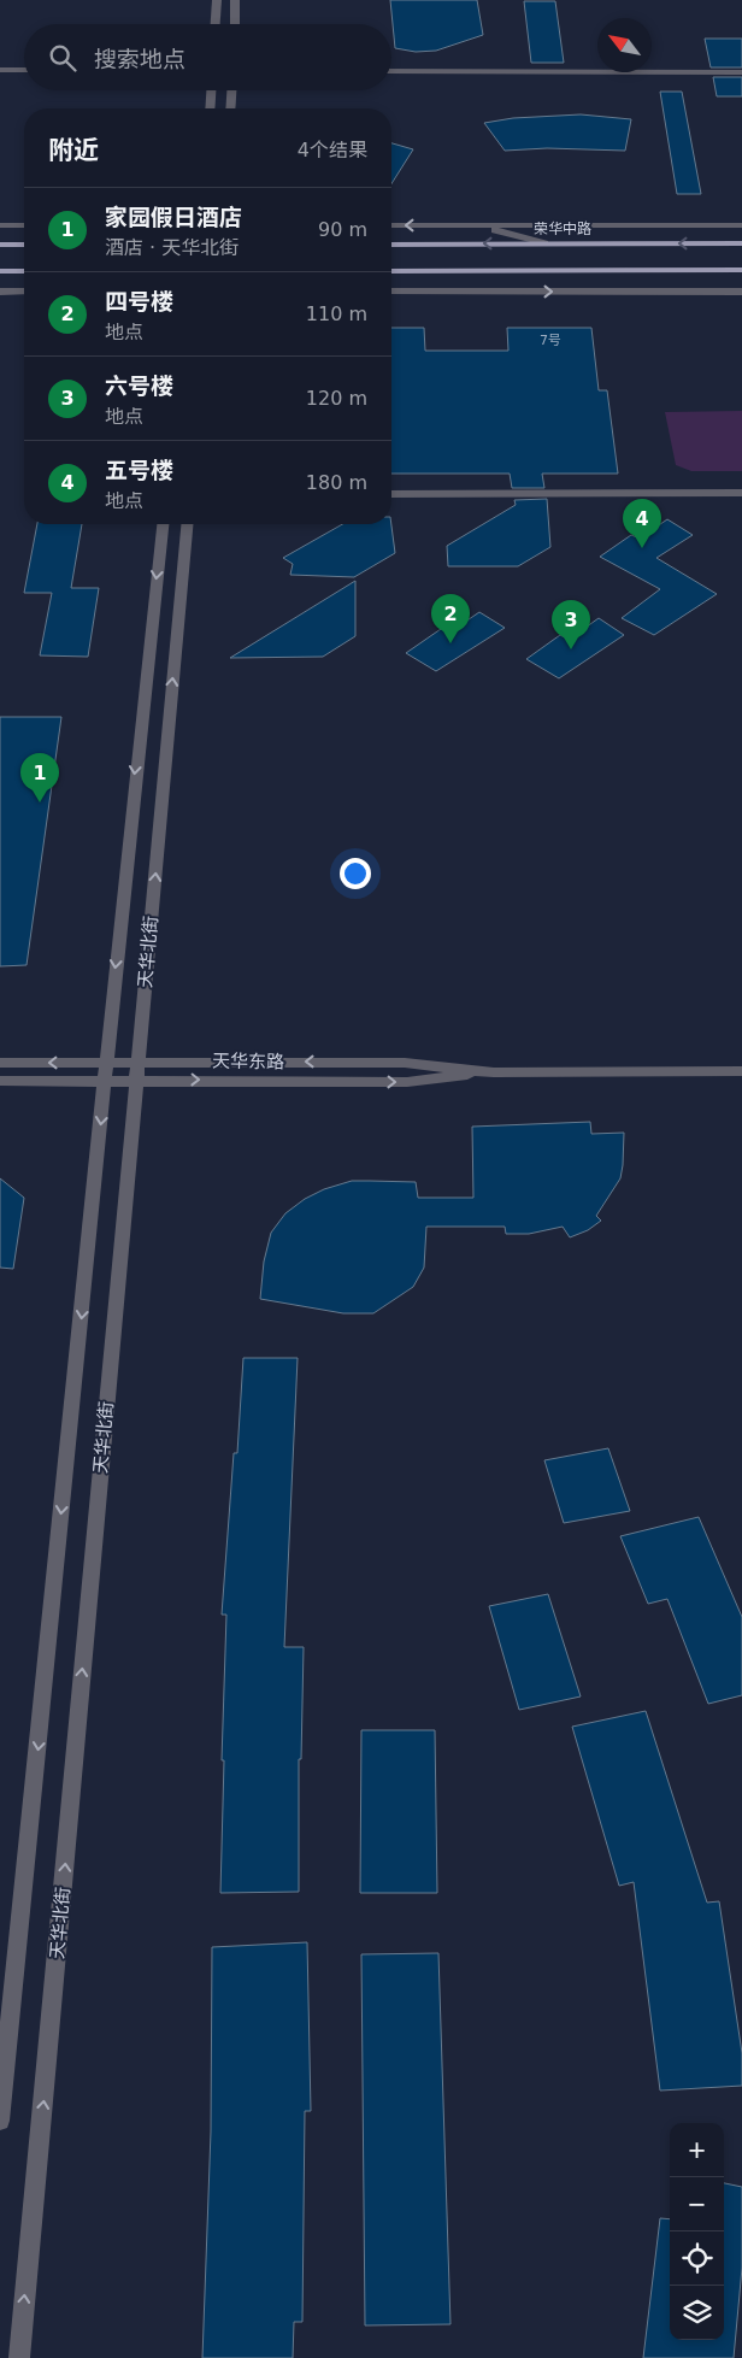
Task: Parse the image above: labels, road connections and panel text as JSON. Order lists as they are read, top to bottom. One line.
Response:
{"streets":{"main road":["荣华中路"],"street":["天华北街","天华东路"]},"crossings":[["天华北街","天华东路"]],"house_numbers":["7号"],"north":"top left","page":{"search":"搜索地点","heading":["附近","4个结果"],"list":[{"mark":"1","name":"家园假日酒店","note":"酒店 · 天华北街","value":"90 m"},{"mark":"2","name":"四号楼","note":"地点","value":"110 m"},{"mark":"3","name":"六号楼","note":"地点","value":"120 m"},{"mark":"4","name":"五号楼","note":"地点","value":"180 m"}],"pins":["4","2","3","1"],"map_buttons":["+","−"]}}
